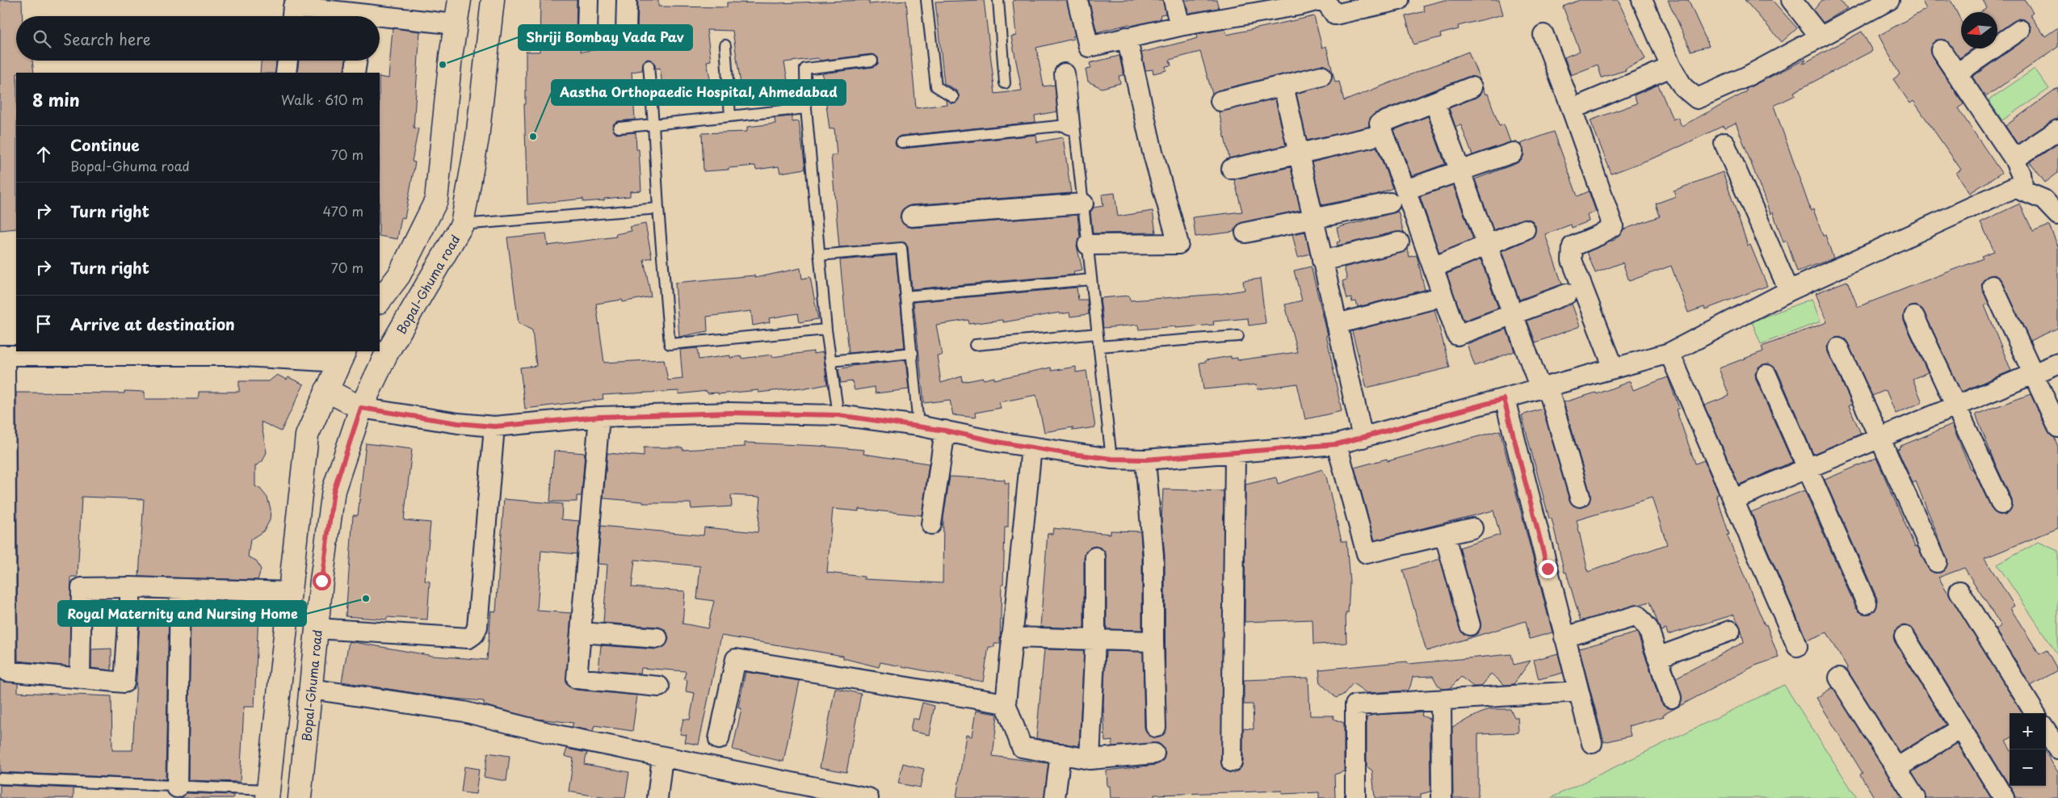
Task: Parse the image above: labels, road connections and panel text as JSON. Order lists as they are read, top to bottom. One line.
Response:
{"streets":{"street":["Bopal-Ghuma road"]},"places":["Shriji Bombay Vada Pav","Aastha Orthopaedic Hospital, Ahmedabad","Royal Maternity and Nursing Home"],"north":"left","page":{"search":"Search here","heading":["8 min","Walk · 610 m"],"list":[["Continue","Bopal-Ghuma road","70 m"],["Turn right","470 m"],["Turn right","70 m"],"Arrive at destination"],"map_buttons":["+","−"]}}
